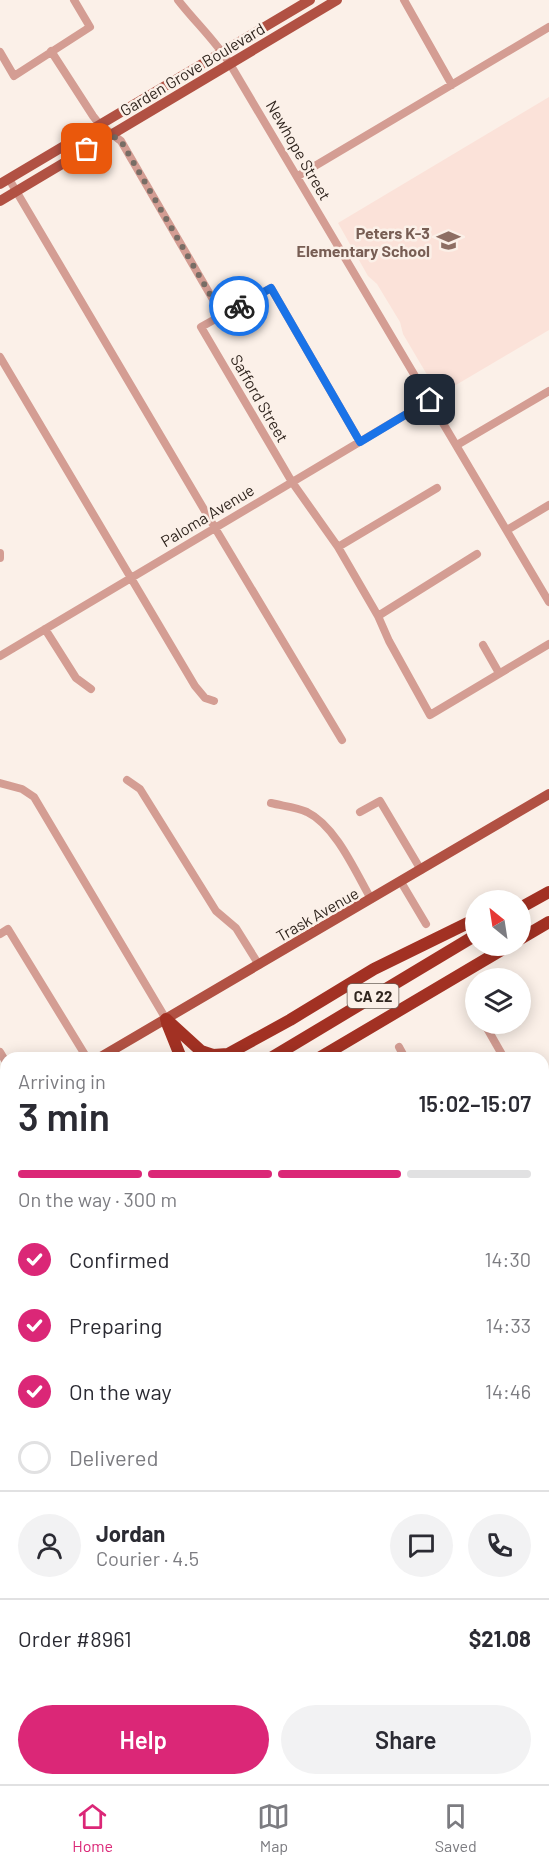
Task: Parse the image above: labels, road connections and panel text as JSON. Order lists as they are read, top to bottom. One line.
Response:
{"streets":{"highway":["CA 22"],"main road":["Garden Grove Boulevard","Trask Avenue"],"street":["Newhope Street","Safford Street","Paloma Avenue"]},"crossings":[["Garden Grove Boulevard","Newhope Street"],["Newhope Street","Paloma Avenue"],["Safford Street","Paloma Avenue"]],"places":{"school or university":["Peters K-3 Elementary School"]},"north":"top left","page":{"heading":["3 min","Arriving in","15:02–15:07"],"panel":["Jordan","Courier · 4.5","Order #8961","$21.08"],"bar":"On the way · 300 m","list":[["Confirmed","14:30"],["Preparing","14:33"],["On the way","14:46"],"Delivered"],"buttons":["Help","Share"],"tabs":["Home","Map","Saved"]}}
